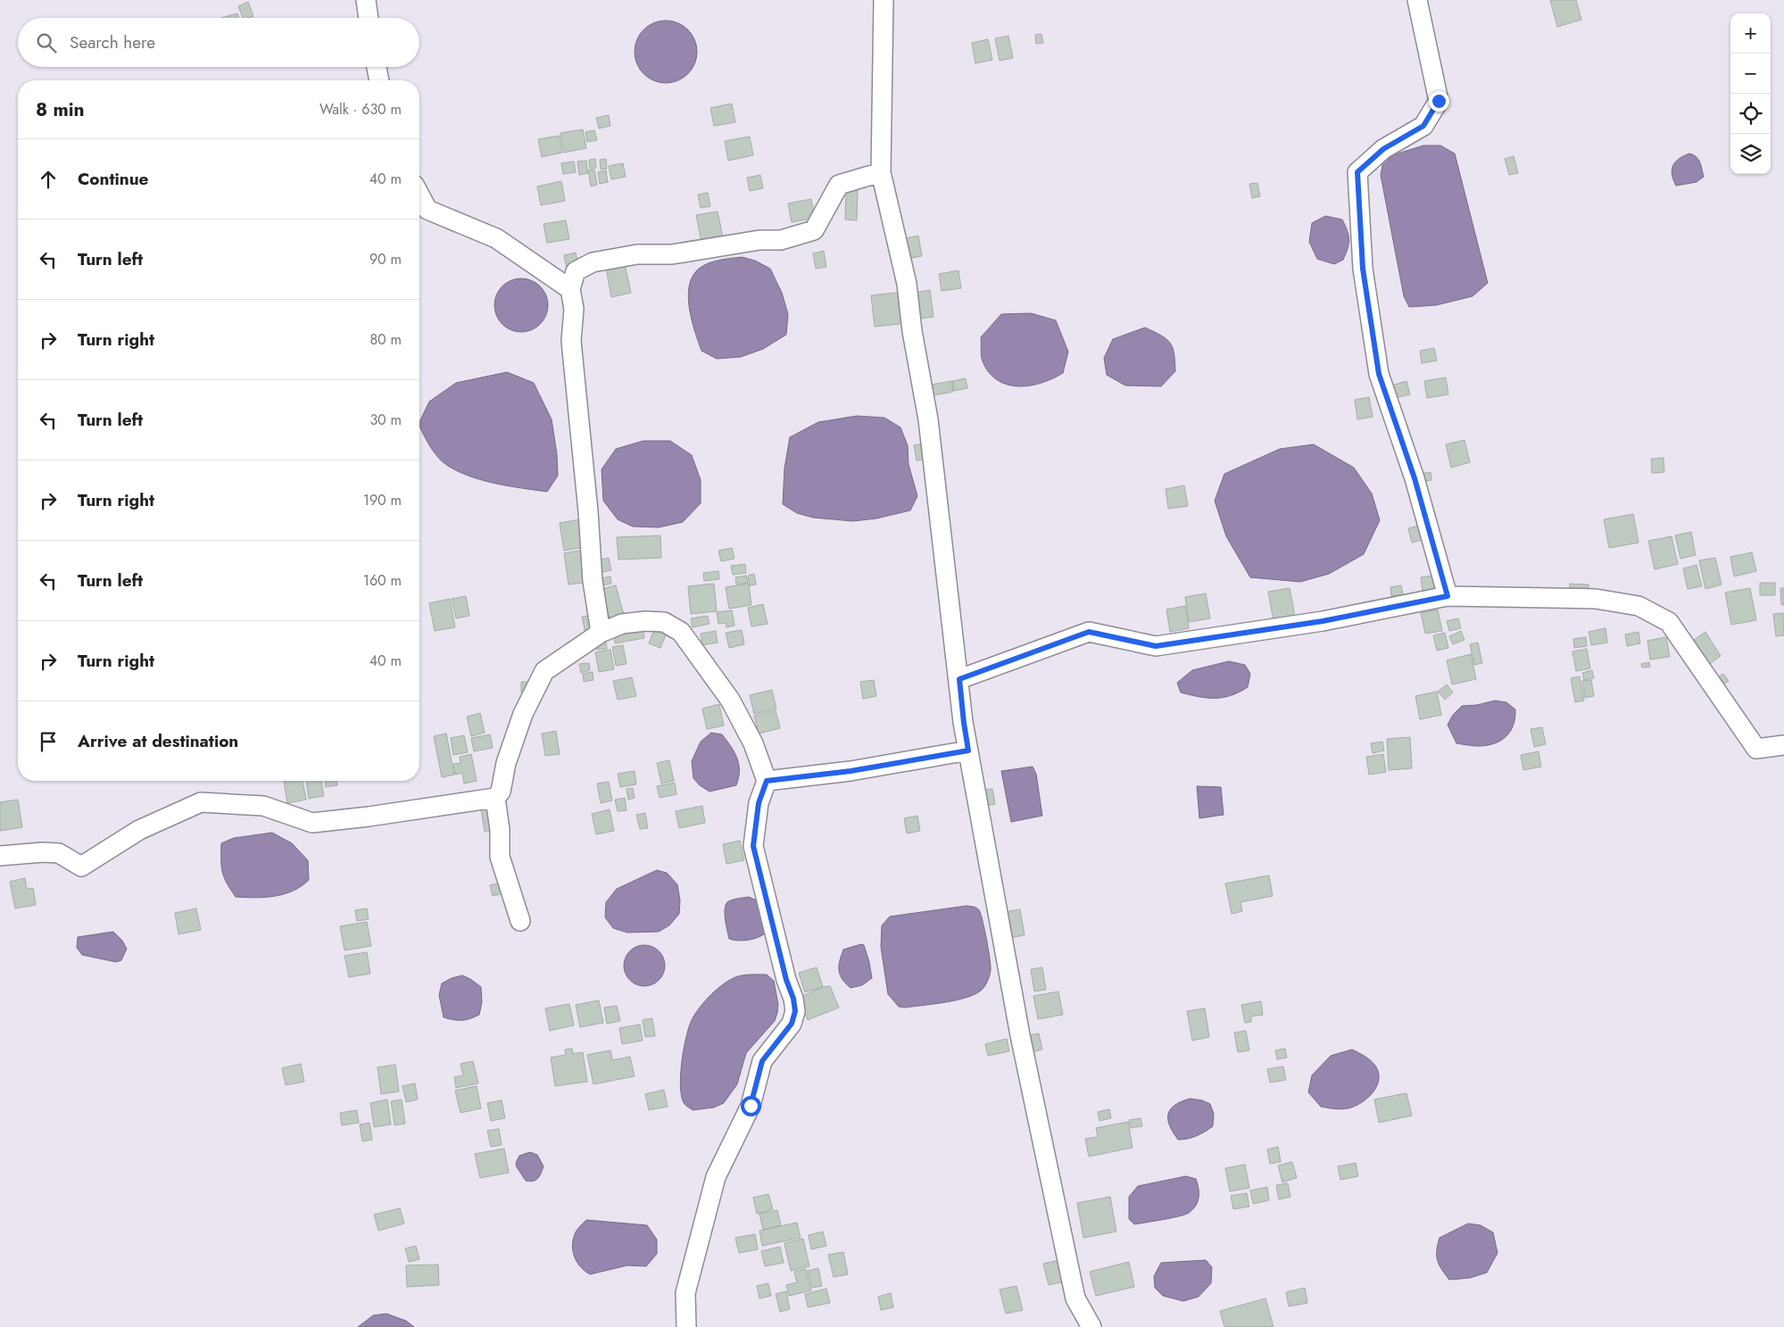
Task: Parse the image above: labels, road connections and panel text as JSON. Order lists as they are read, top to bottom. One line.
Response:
{"page":{"map_buttons":["+","−"],"search":"Search here","heading":["8 min","Walk · 630 m"],"list":[["Continue","40 m"],["Turn left","90 m"],["Turn right","80 m"],["Turn left","30 m"],["Turn right","190 m"],["Turn left","160 m"],["Turn right","40 m"],"Arrive at destination"]}}
